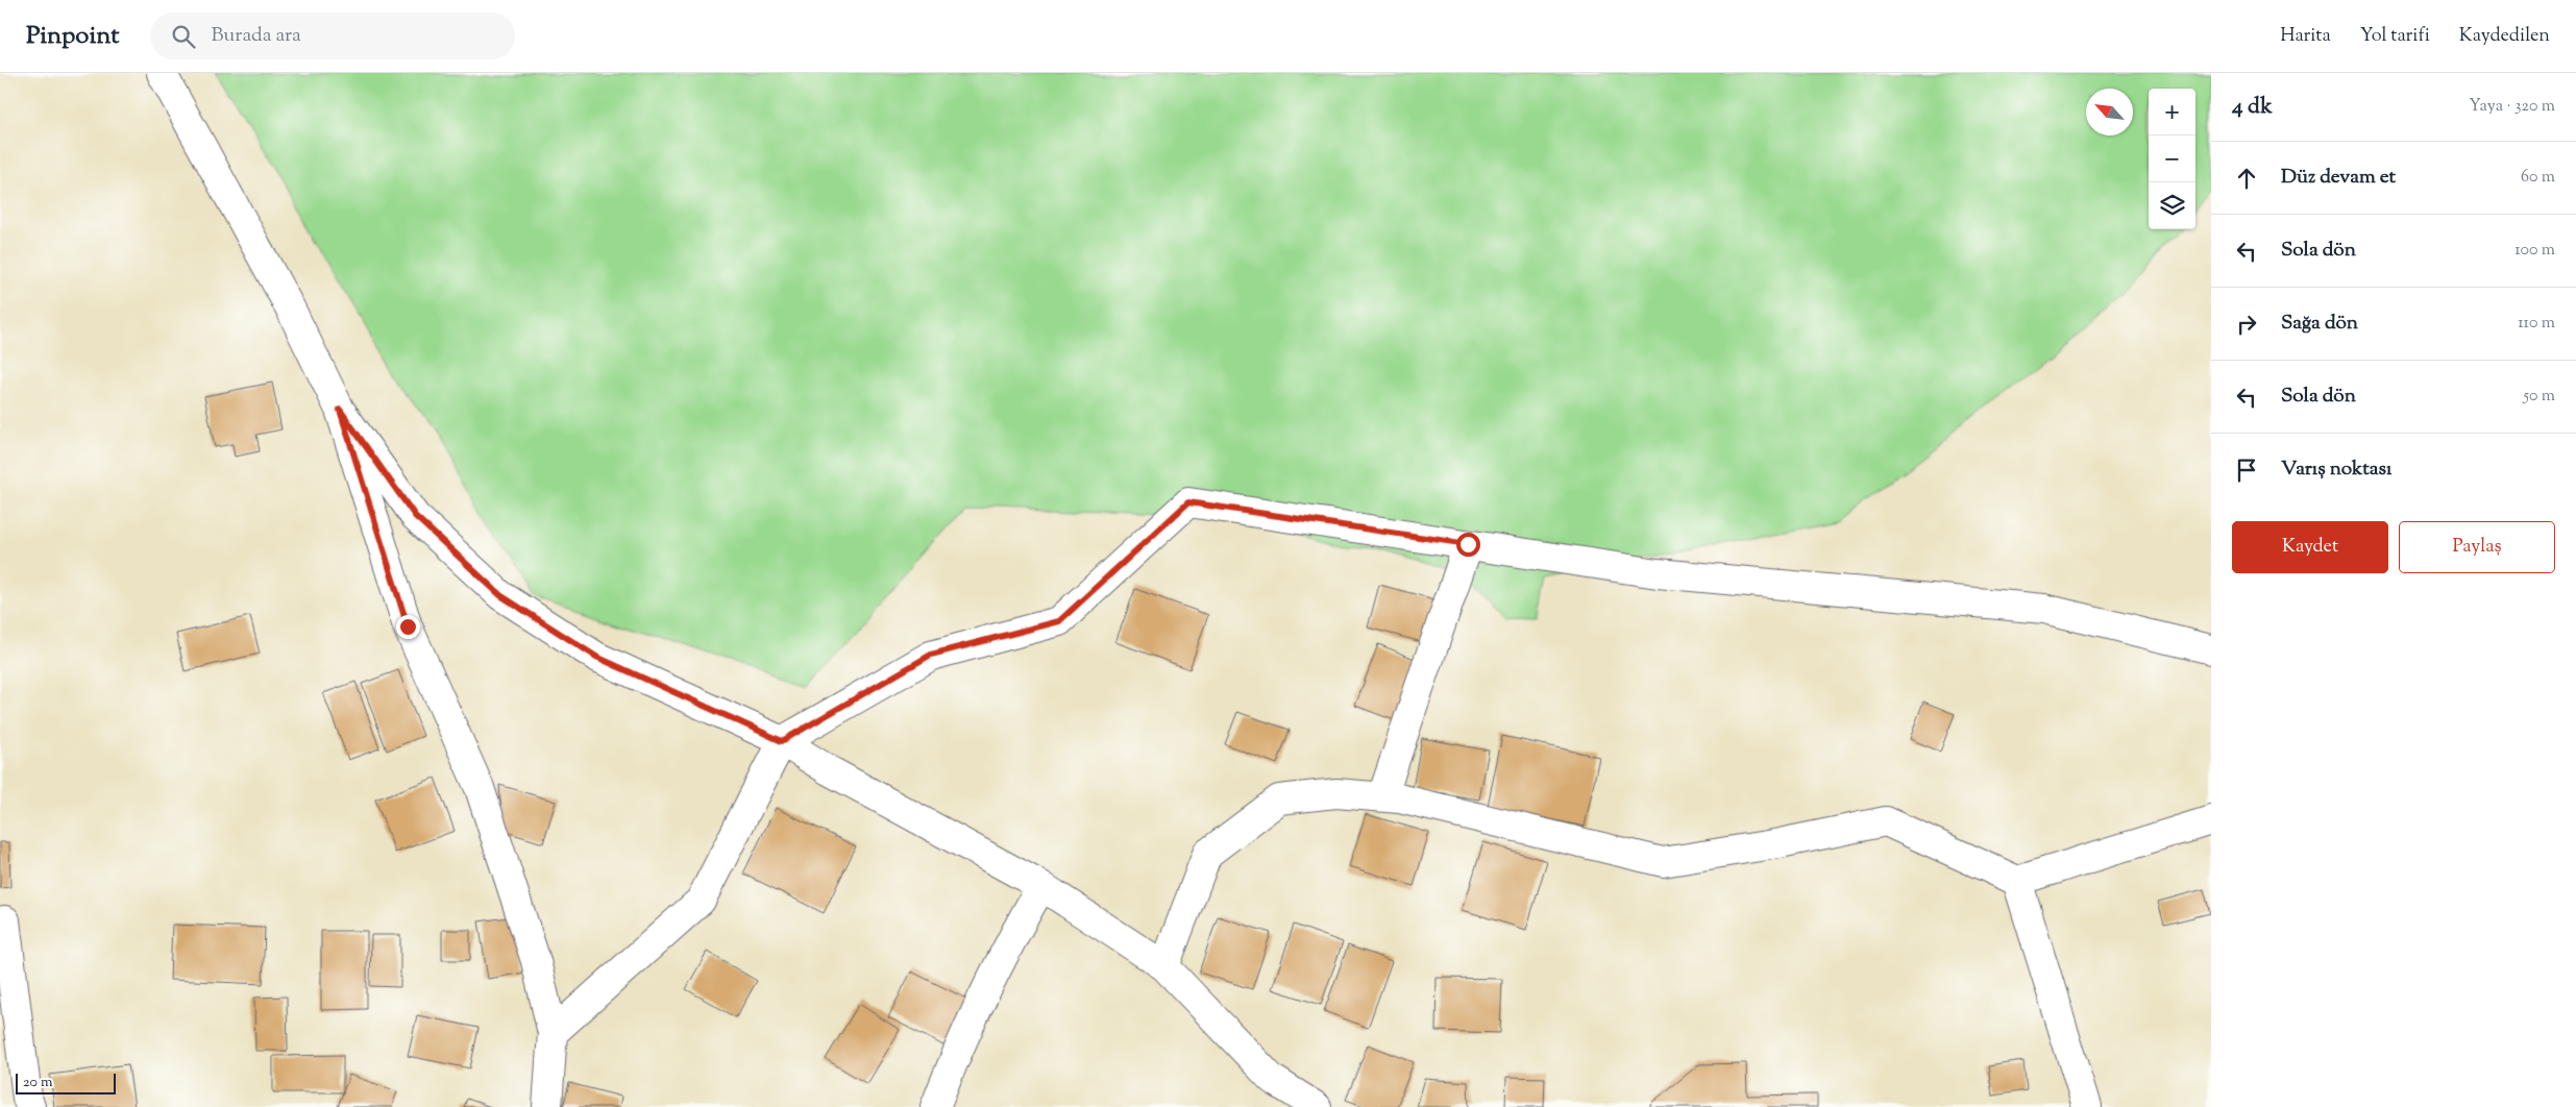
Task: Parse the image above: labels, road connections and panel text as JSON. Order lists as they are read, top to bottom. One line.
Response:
{"scale_bar":"20 m","north":"top left","page":{"header":"Pinpoint","search":"Burada ara","nav":["Harita","Yol tarifi","Kaydedilen"],"heading":["4 dk","Yaya · 320 m"],"map_buttons":["+","−"],"list":[["Düz devam et","60 m"],["Sola dön","100 m"],["Sağa dön","110 m"],["Sola dön","50 m"],"Varış noktası"],"buttons":["Kaydet","Paylaş"],"scale":"20 m"}}
